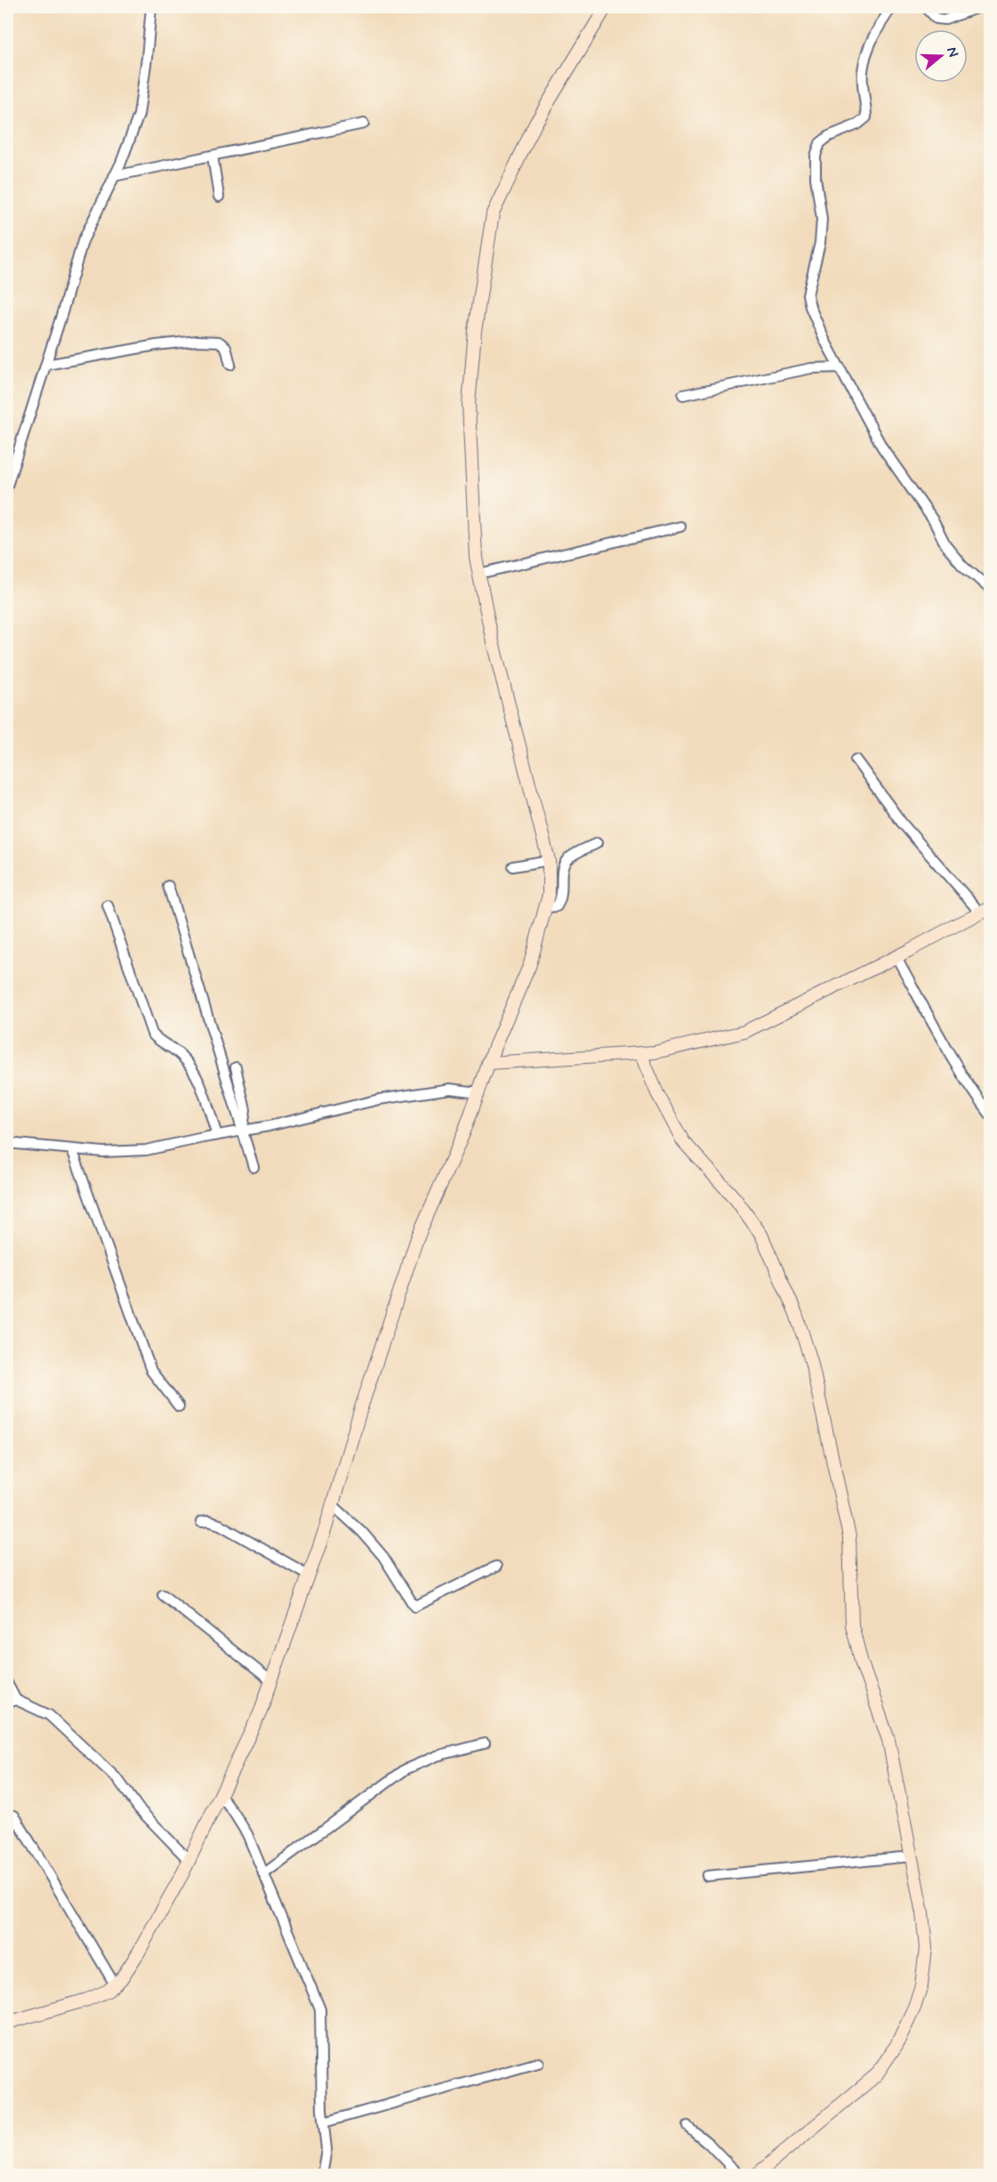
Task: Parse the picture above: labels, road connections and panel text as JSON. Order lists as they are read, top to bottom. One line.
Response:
{"north":"right"}
